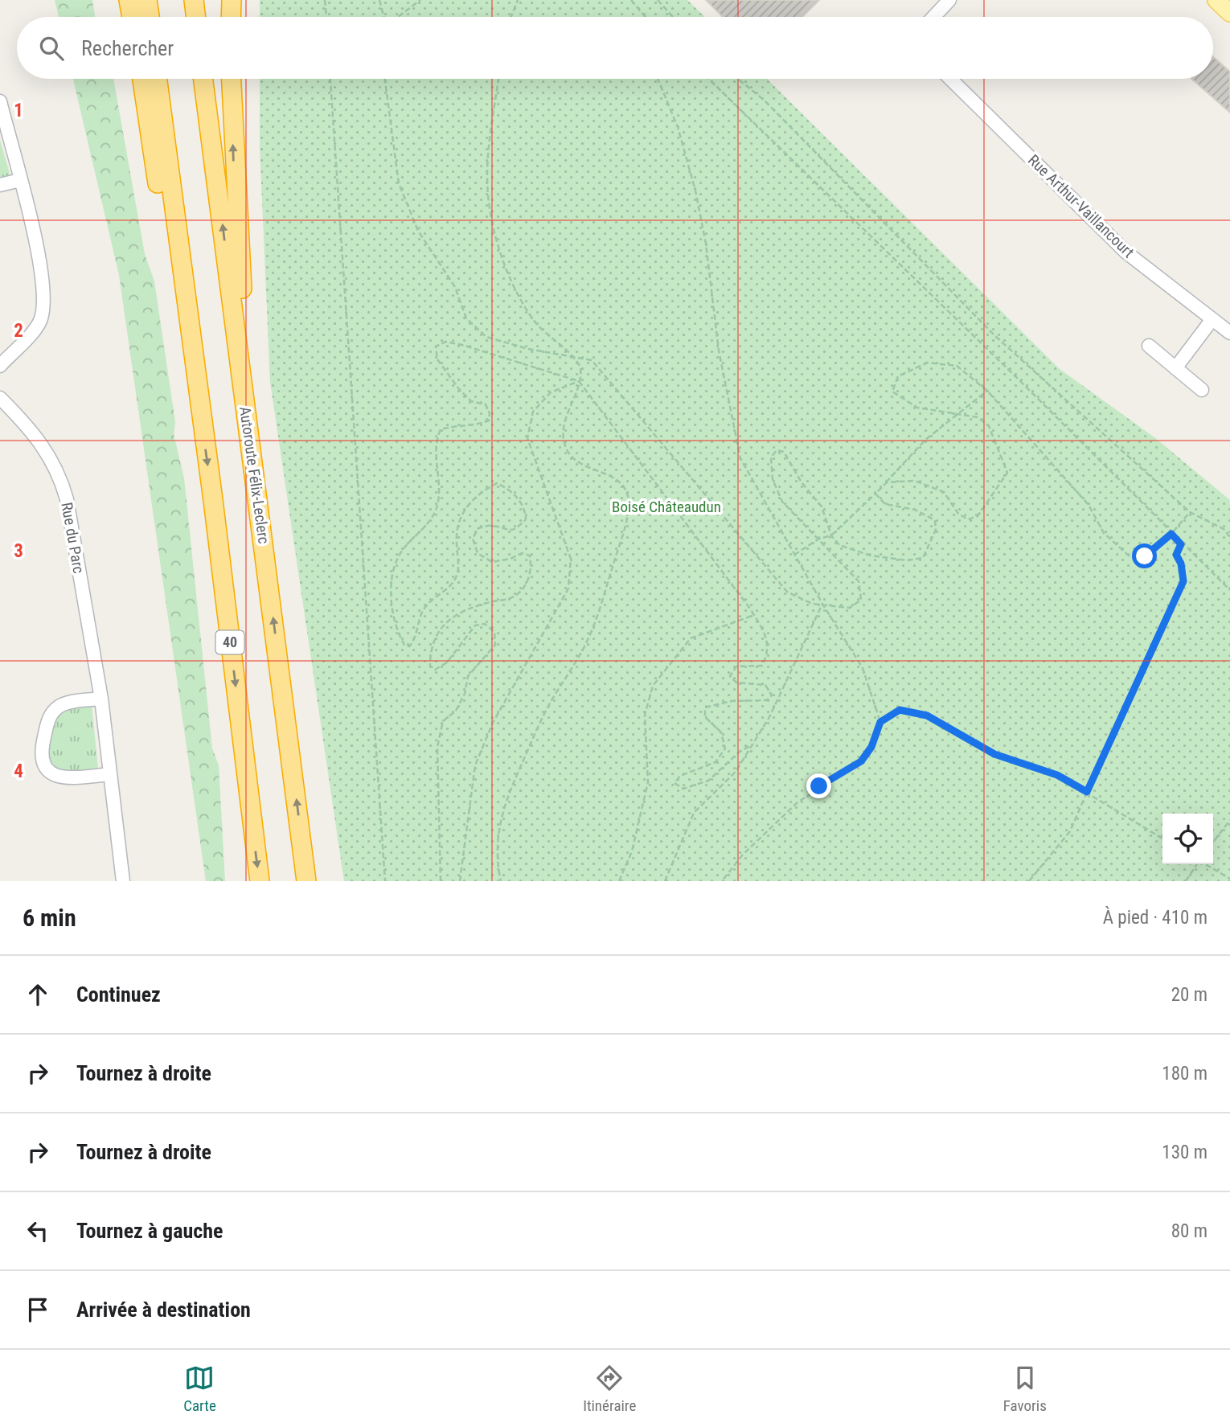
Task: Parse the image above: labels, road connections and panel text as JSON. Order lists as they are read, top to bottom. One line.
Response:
{"streets":{"highway":["Autoroute Félix-Leclerc","40"],"street":["Rue Arthur-Vaillancourt","Rue du Parc"]},"parks":["Boisé Châteaudun"],"page":{"search":"Rechercher","heading":["6 min","À pied · 410 m"],"list":[["Continuez","20 m"],["Tournez à droite","180 m"],["Tournez à droite","130 m"],["Tournez à gauche","80 m"],"Arrivée à destination"],"nav":["Carte","Itinéraire","Favoris"]},"grid":{"rows":["1","2","3","4"]}}
